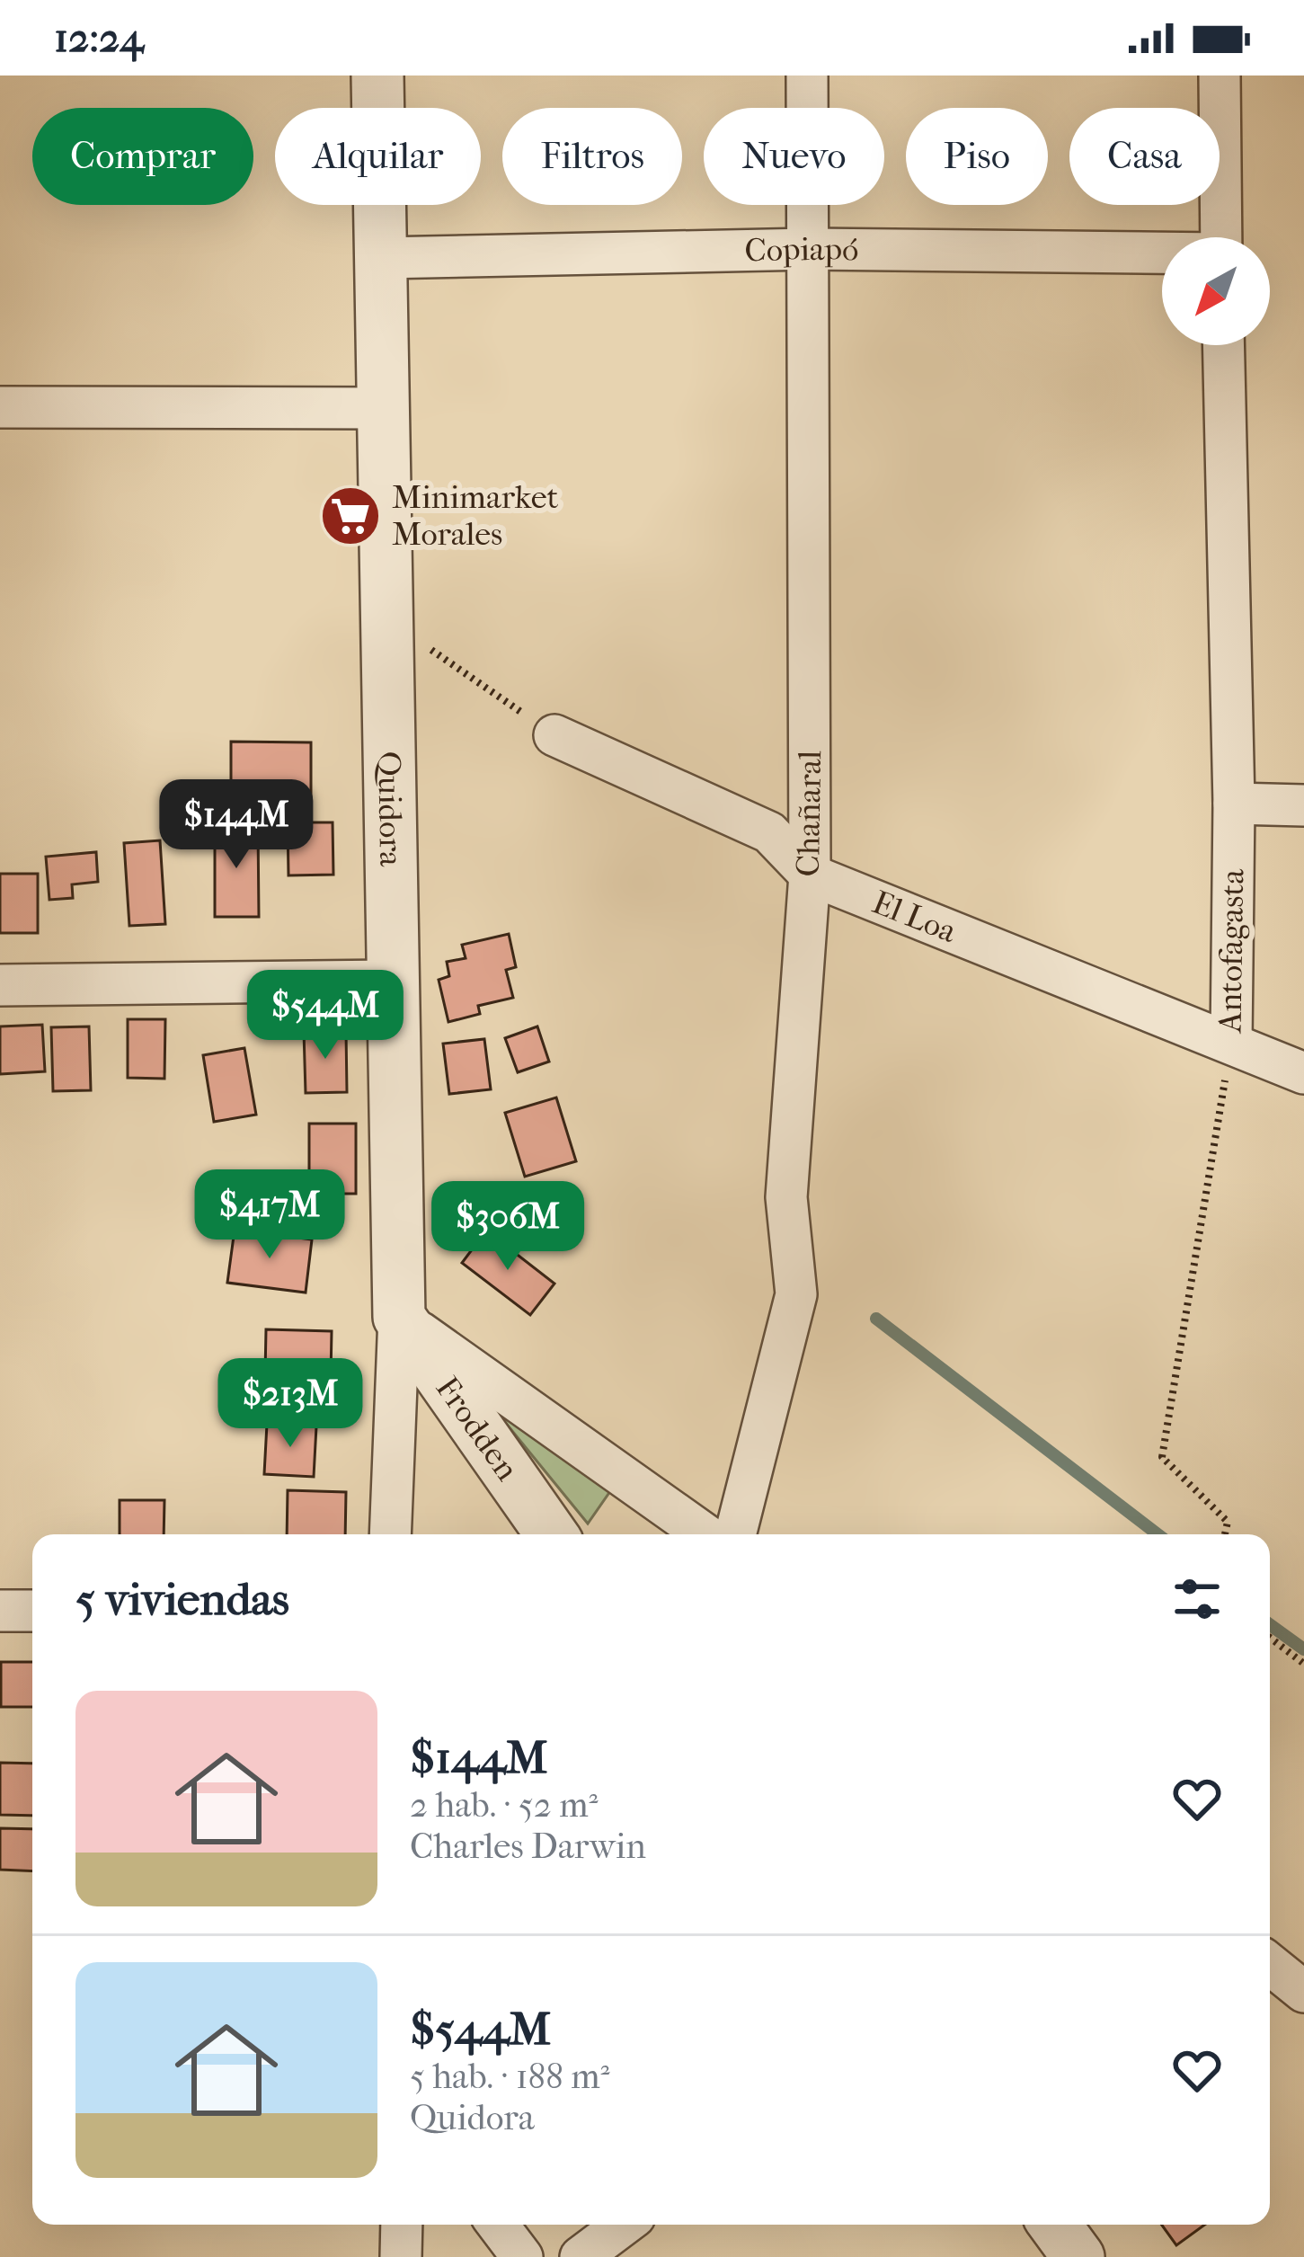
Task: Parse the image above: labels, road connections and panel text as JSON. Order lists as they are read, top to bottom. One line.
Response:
{"streets":{"street":["Copiapó","Quidora","Chañaral","El Loa","Antofagasta","Frodden"]},"crossings":[["Copiapó","Quidora"],["Copiapó","Chañaral"],["Quidora","Frodden"],["Chañaral","El Loa"],["El Loa","Antofagasta"]],"places":{"supermarket":["Minimarket Morales"]},"north":"bottom left","page":{"status":"12:24","chip":["Comprar","Alquilar","Filtros","Nuevo","Piso","Casa"],"price":["$144M","$544M","$417M","$306M","$213M"],"heading":"5 viviendas","list":[{"name":"$144M","note":"2 hab. · 52 m² · Charles Darwin"},{"name":"$544M","note":"5 hab. · 188 m² · Quidora"}]}}
